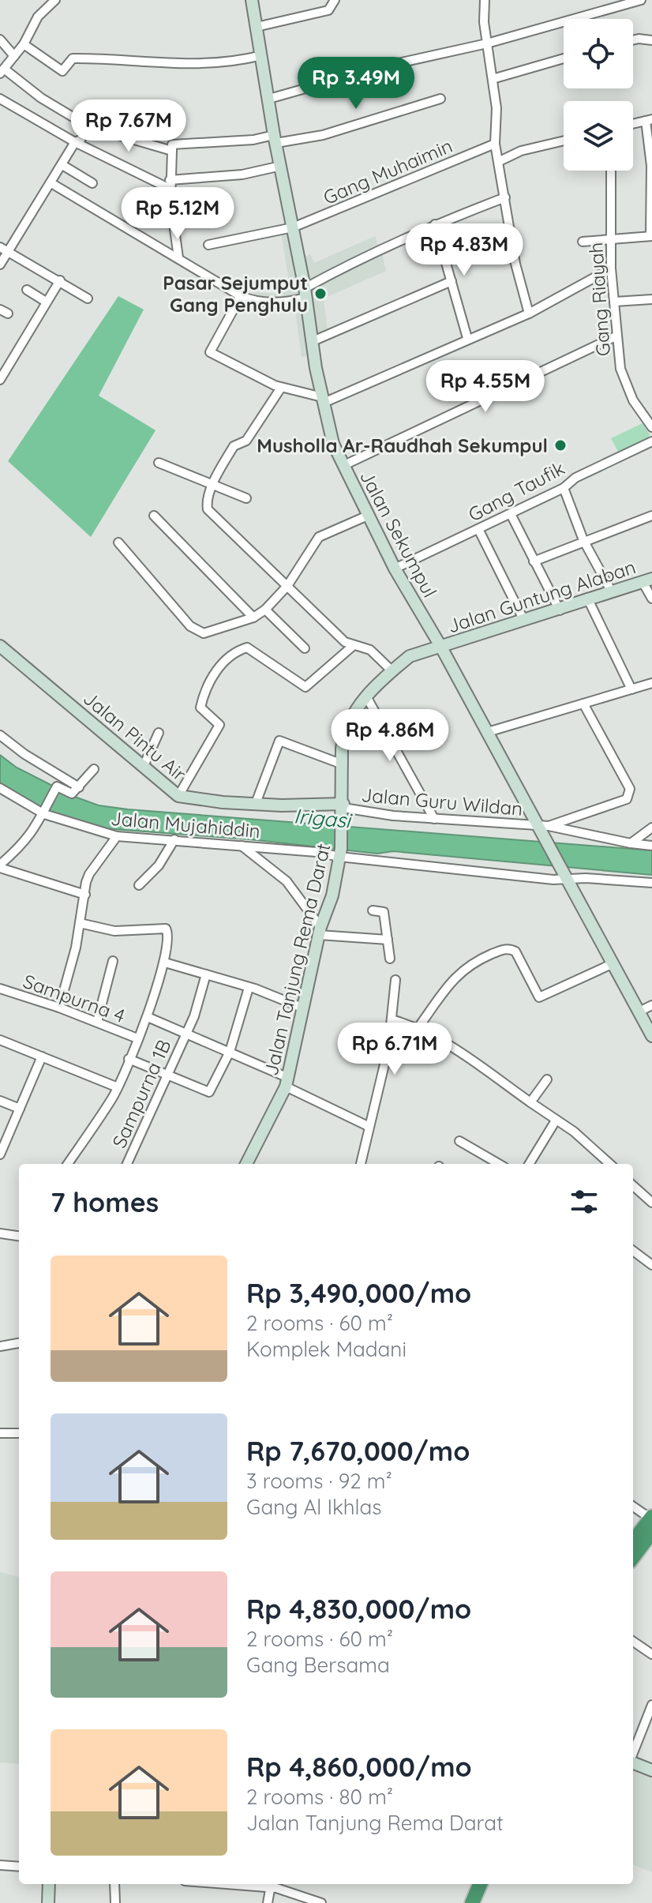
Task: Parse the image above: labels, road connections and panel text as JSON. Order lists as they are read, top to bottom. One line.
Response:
{"streets":{"street":["Gang Muhaimin","Gang Riayah","Gang Taufik","Jalan Sekumpul","Jalan Guntung Alaban","Jalan Pintu Air","Jalan Guru Wildan","Jalan Mujahiddin","Jalan Tanjung Rema Darat","Sampurna 4","Sampurna 1B"]},"crossings":[["Gang Muhaimin","Jalan Sekumpul"],["Gang Taufik","Jalan Sekumpul"],["Jalan Sekumpul","Jalan Guntung Alaban"],["Jalan Sekumpul","Jalan Guru Wildan"],["Jalan Sekumpul","Jalan Mujahiddin"],["Jalan Sekumpul","Jalan Tanjung Rema Darat"],["Jalan Guntung Alaban","Jalan Tanjung Rema Darat"],["Jalan Pintu Air","Jalan Guru Wildan"],["Jalan Pintu Air","Jalan Tanjung Rema Darat"],["Jalan Guru Wildan","Jalan Tanjung Rema Darat"],["Jalan Mujahiddin","Jalan Tanjung Rema Darat"]],"water":["Irigasi"],"places":["Pasar Sejumput Gang Penghulu","Musholla Ar-Raudhah Sekumpul"],"page":{"price":["Rp 3.49M","Rp 7.67M","Rp 5.12M","Rp 4.83M","Rp 4.55M","Rp 4.86M","Rp 6.71M"],"heading":"7 homes","list":[{"name":"Rp 3,490,000/mo","note":"2 rooms · 60 m² · Komplek Madani"},{"name":"Rp 7,670,000/mo","note":"3 rooms · 92 m² · Gang Al Ikhlas"},{"name":"Rp 4,830,000/mo","note":"2 rooms · 60 m² · Gang Bersama"},{"name":"Rp 4,860,000/mo","note":"2 rooms · 80 m² · Jalan Tanjung Rema Darat"}]}}
